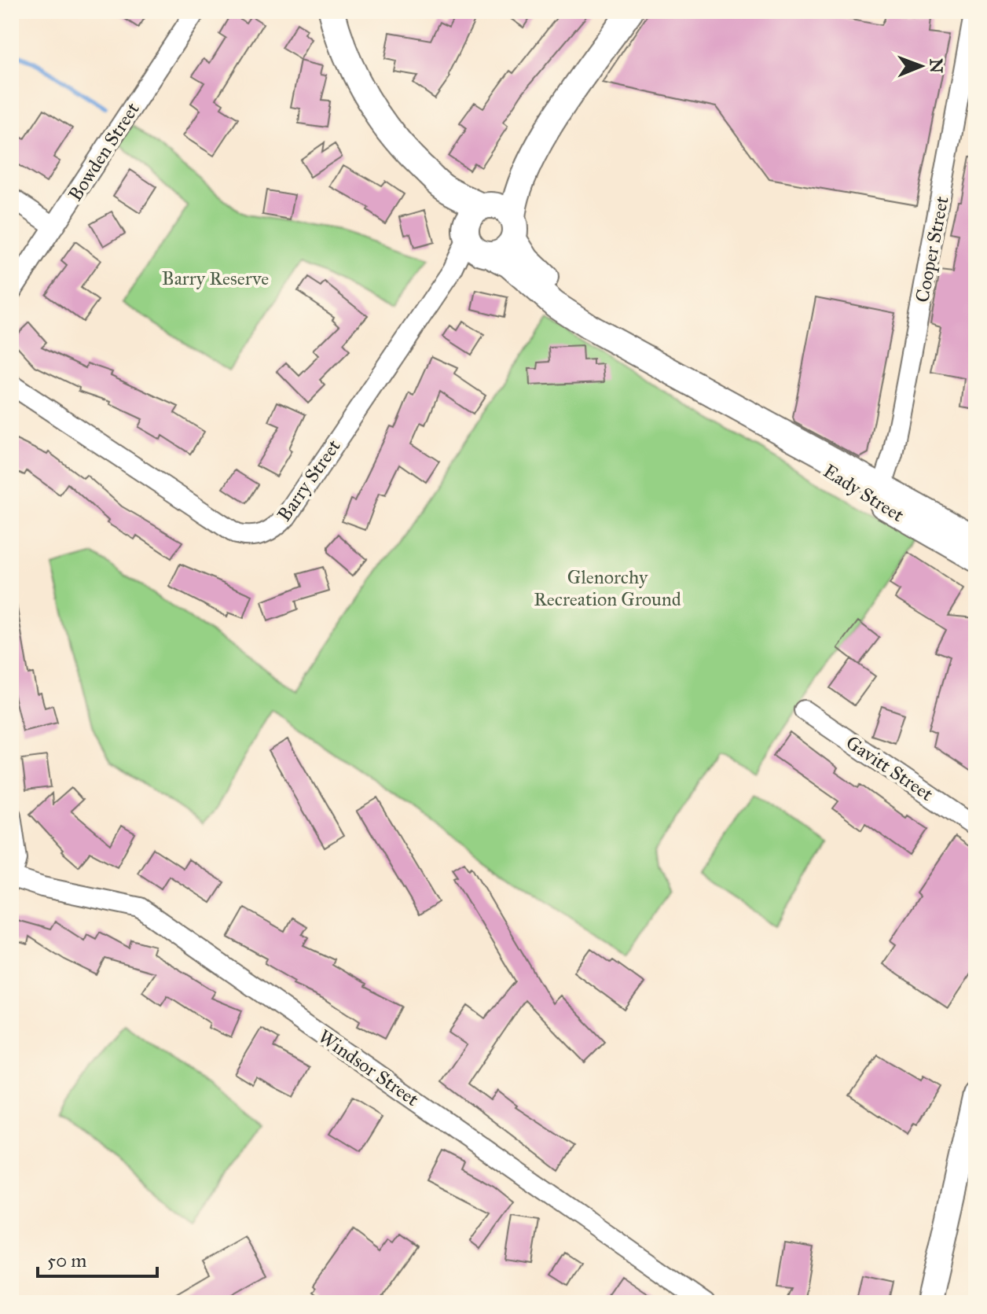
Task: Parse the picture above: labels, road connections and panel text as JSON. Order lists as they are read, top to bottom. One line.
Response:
{"streets":{"main road":["Eady Street"],"street":["Bowden Street","Cooper Street","Barry Street","Gavitt Street","Windsor Street"]},"crossings":[["Cooper Street","Eady Street"],["Barry Street","Eady Street"]],"parks":["Barry Reserve","Glenorchy Recreation Ground"],"scale_bar":"50 m","north":"right"}
